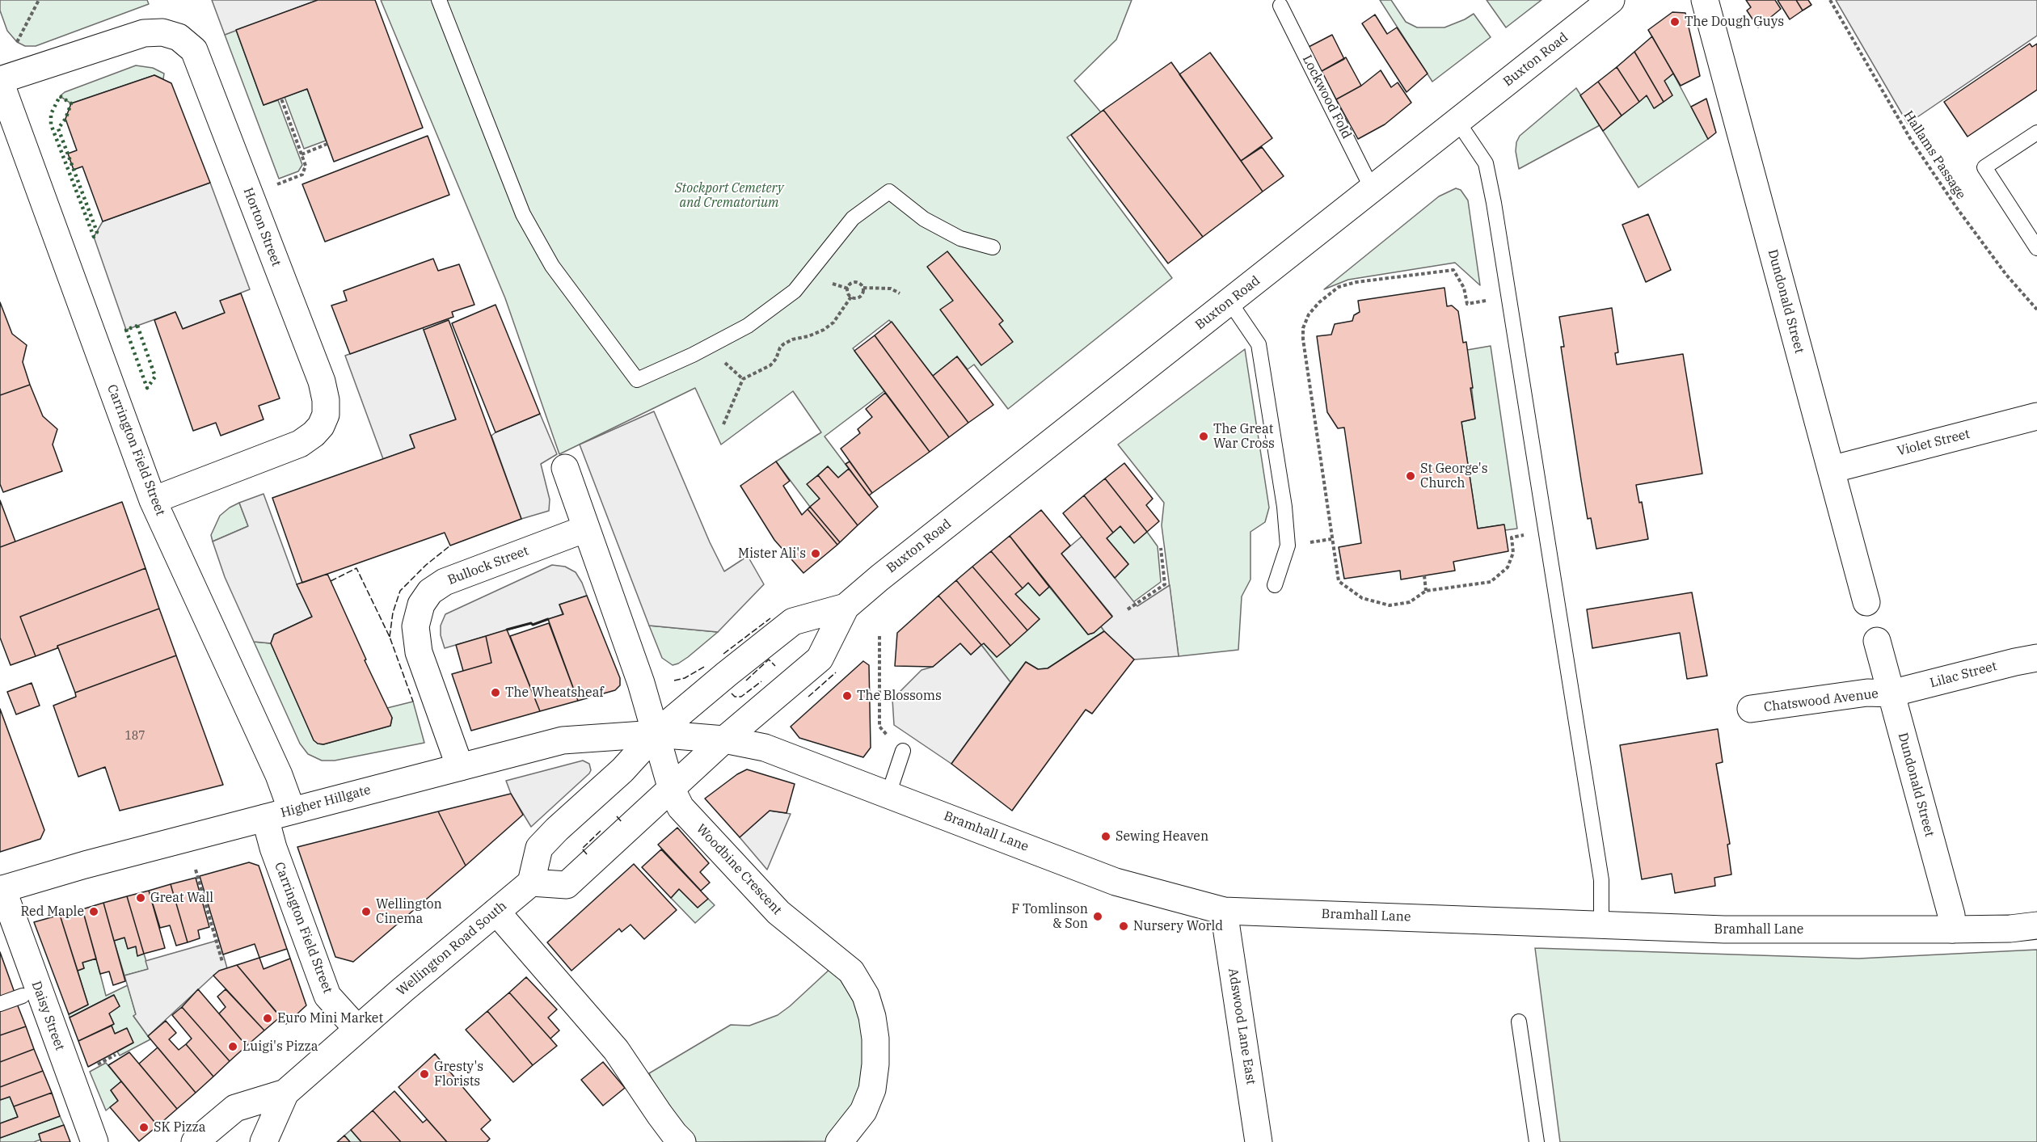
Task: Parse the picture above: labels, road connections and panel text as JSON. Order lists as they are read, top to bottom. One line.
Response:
{"streets":{"main road":["Buxton Road","Horton Street","Dundonald Street","Violet Street","Carrington Field Street","Bullock Street","Lilac Street","Chatswood Avenue","Higher Hillgate","Bramhall Lane","Woodbine Crescent","Wellington Road South","Daisy Street","Adswood Lane East"],"lane":["Lockwood Fold"],"path":["Hallams Passage"]},"crossings":[["Buxton Road","Lockwood Fold"],["Buxton Road","Higher Hillgate"],["Buxton Road","Bramhall Lane"],["Buxton Road","Woodbine Crescent"],["Horton Street","Carrington Field Street"],["Dundonald Street","Violet Street"],["Dundonald Street","Lilac Street"],["Dundonald Street","Chatswood Avenue"],["Dundonald Street","Bramhall Lane"],["Carrington Field Street","Higher Hillgate"],["Carrington Field Street","Wellington Road South"],["Bullock Street","Higher Hillgate"],["Lilac Street","Chatswood Avenue"],["Higher Hillgate","Bramhall Lane"],["Higher Hillgate","Woodbine Crescent"],["Higher Hillgate","Daisy Street"],["Bramhall Lane","Adswood Lane East"]],"parks":["Stockport Cemetery and Crematorium"],"places":["The Dough Guys","The Great War Cross","St George's Church","Mister Ali's","The Wheatsheaf","The Blossoms","Sewing Heaven","Great Wall","Red Maple","Wellington Cinema","F Tomlinson & Son","Nursery World","Euro Mini Market","Luigi's Pizza","Gresty's Florists","SK Pizza"],"house_numbers":["187"]}
